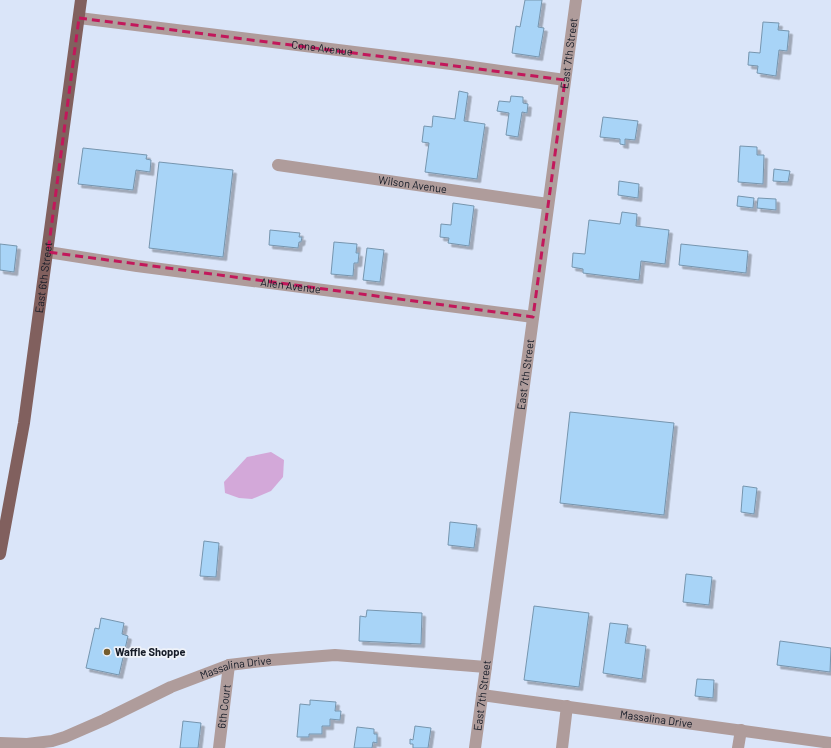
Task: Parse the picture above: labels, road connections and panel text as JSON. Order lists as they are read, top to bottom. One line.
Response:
{"streets":{"main road":["East 6th Street"],"street":["Cone Avenue","East 7th Street","Wilson Avenue","Allen Avenue","Massalina Drive","6th Court"]},"crossings":[["Cone Avenue","East 7th Street"],["Cone Avenue","East 6th Street"],["East 7th Street","Wilson Avenue"],["East 7th Street","Allen Avenue"],["East 7th Street","Massalina Drive"],["East 6th Street","Allen Avenue"],["Massalina Drive","6th Court"]],"places":["Waffle Shoppe"]}
